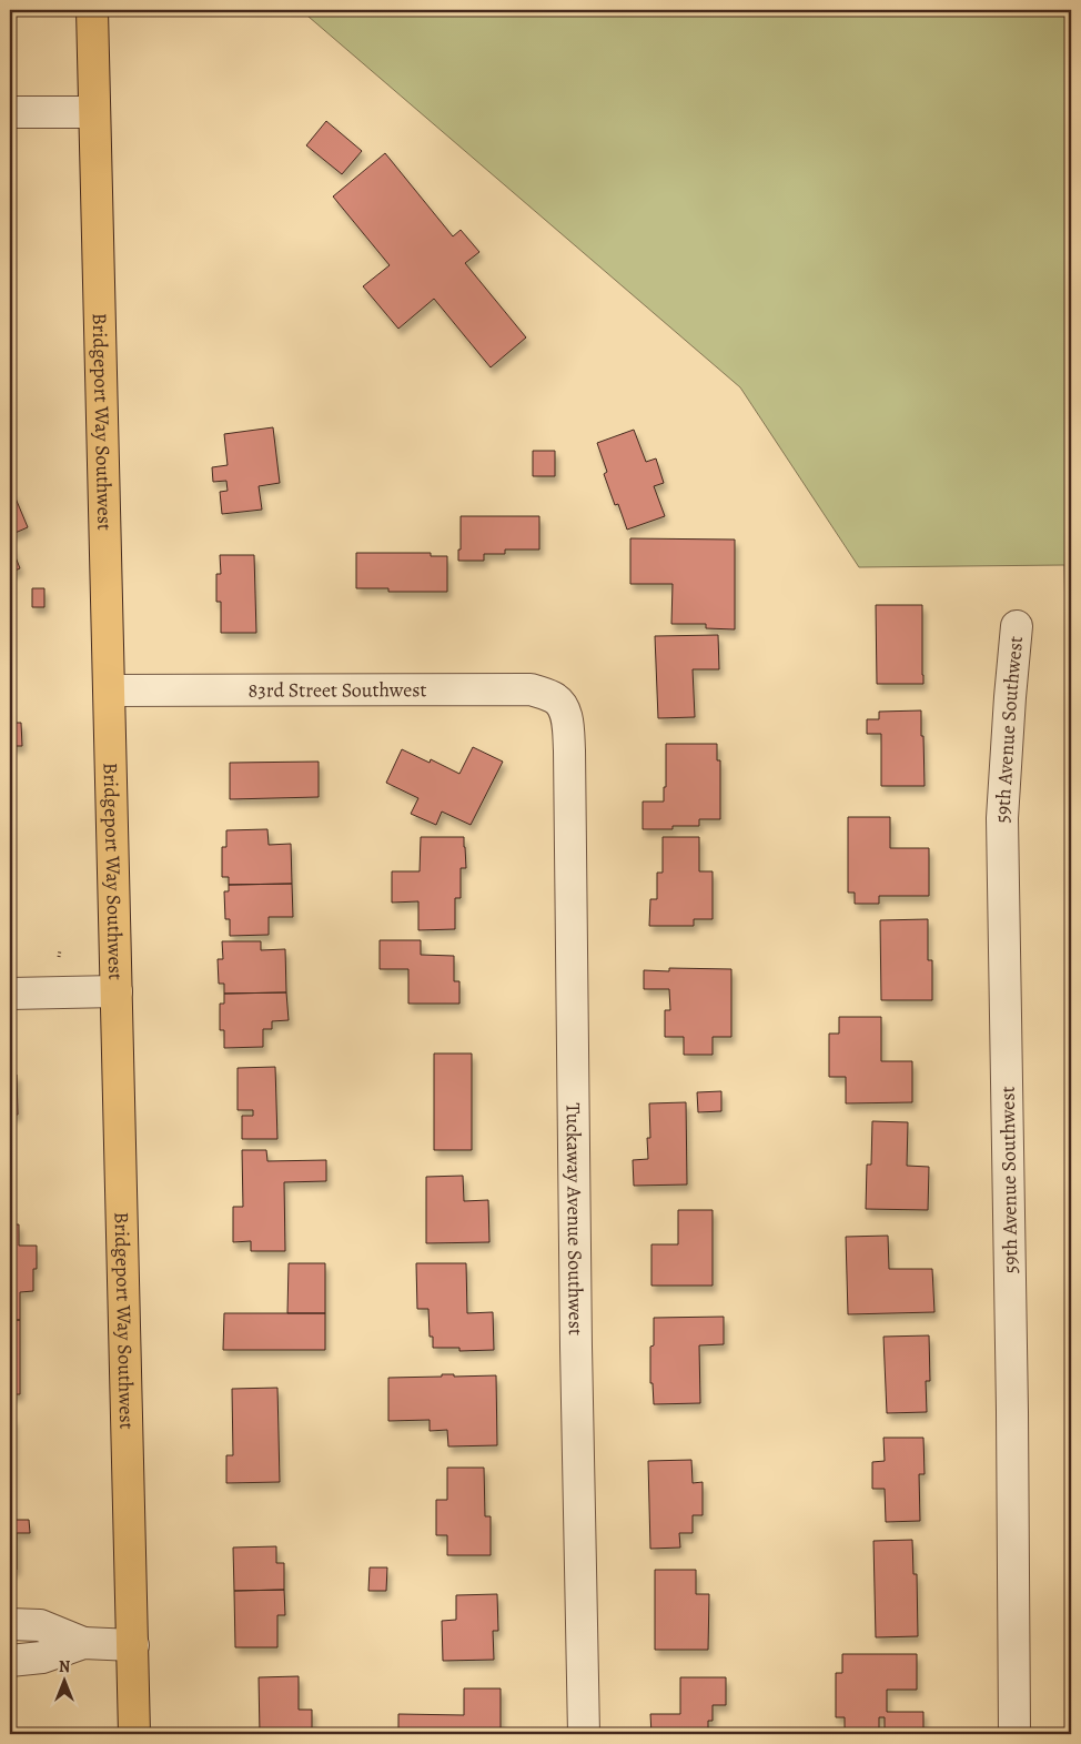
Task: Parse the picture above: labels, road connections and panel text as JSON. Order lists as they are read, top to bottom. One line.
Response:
{"streets":{"main road":["Bridgeport Way Southwest"],"street":["83rd Street Southwest","59th Avenue Southwest","Tuckaway Avenue Southwest"]},"crossings":[["Bridgeport Way Southwest","83rd Street Southwest"],["83rd Street Southwest","Tuckaway Avenue Southwest"]],"north":"top"}
